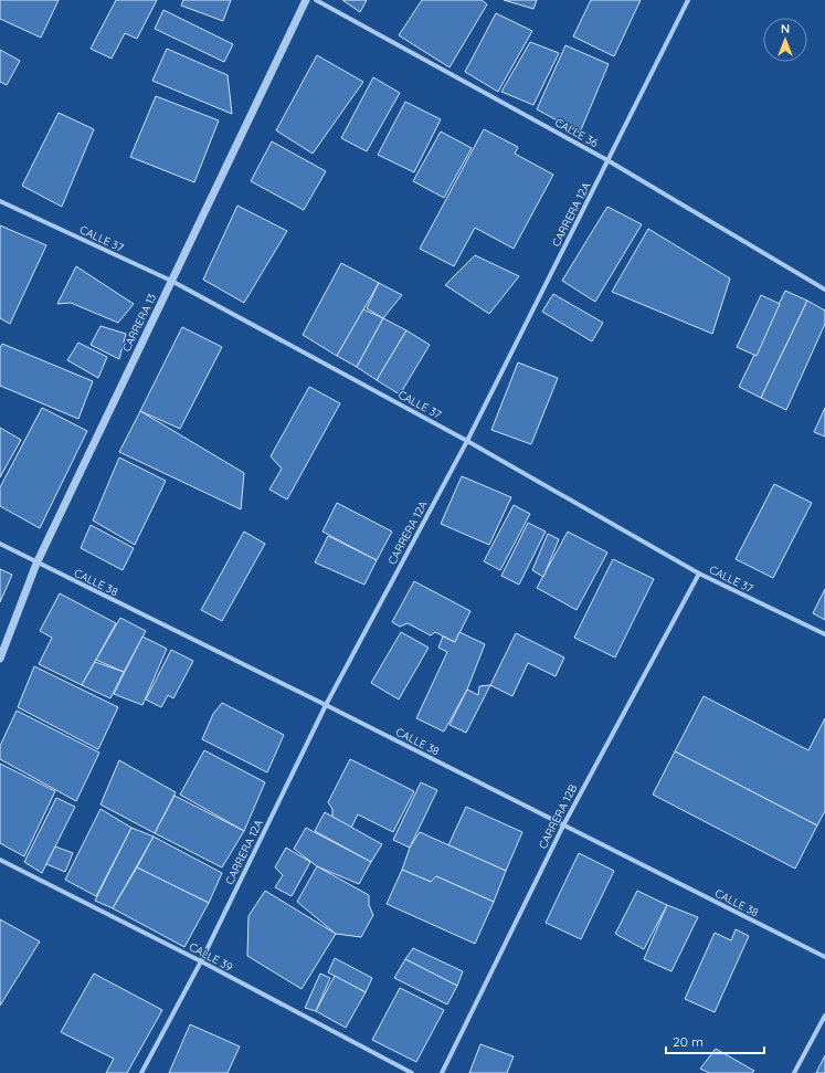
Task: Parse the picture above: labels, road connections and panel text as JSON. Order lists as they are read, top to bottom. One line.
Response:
{"streets":{"street":["CALLE 36","CARRERA 12A","CALLE 37","CARRERA 13","CALLE 38","CARRERA 12B","CALLE 39"]},"crossings":[["CALLE 36","CARRERA 12A"],["CARRERA 12A","CALLE 37"],["CARRERA 12A","CALLE 38"],["CARRERA 12A","CALLE 39"],["CALLE 37","CARRERA 13"],["CALLE 37","CARRERA 12B"],["CARRERA 13","CALLE 38"],["CALLE 38","CARRERA 12B"]],"scale_bar":"20 m","north":"top"}
